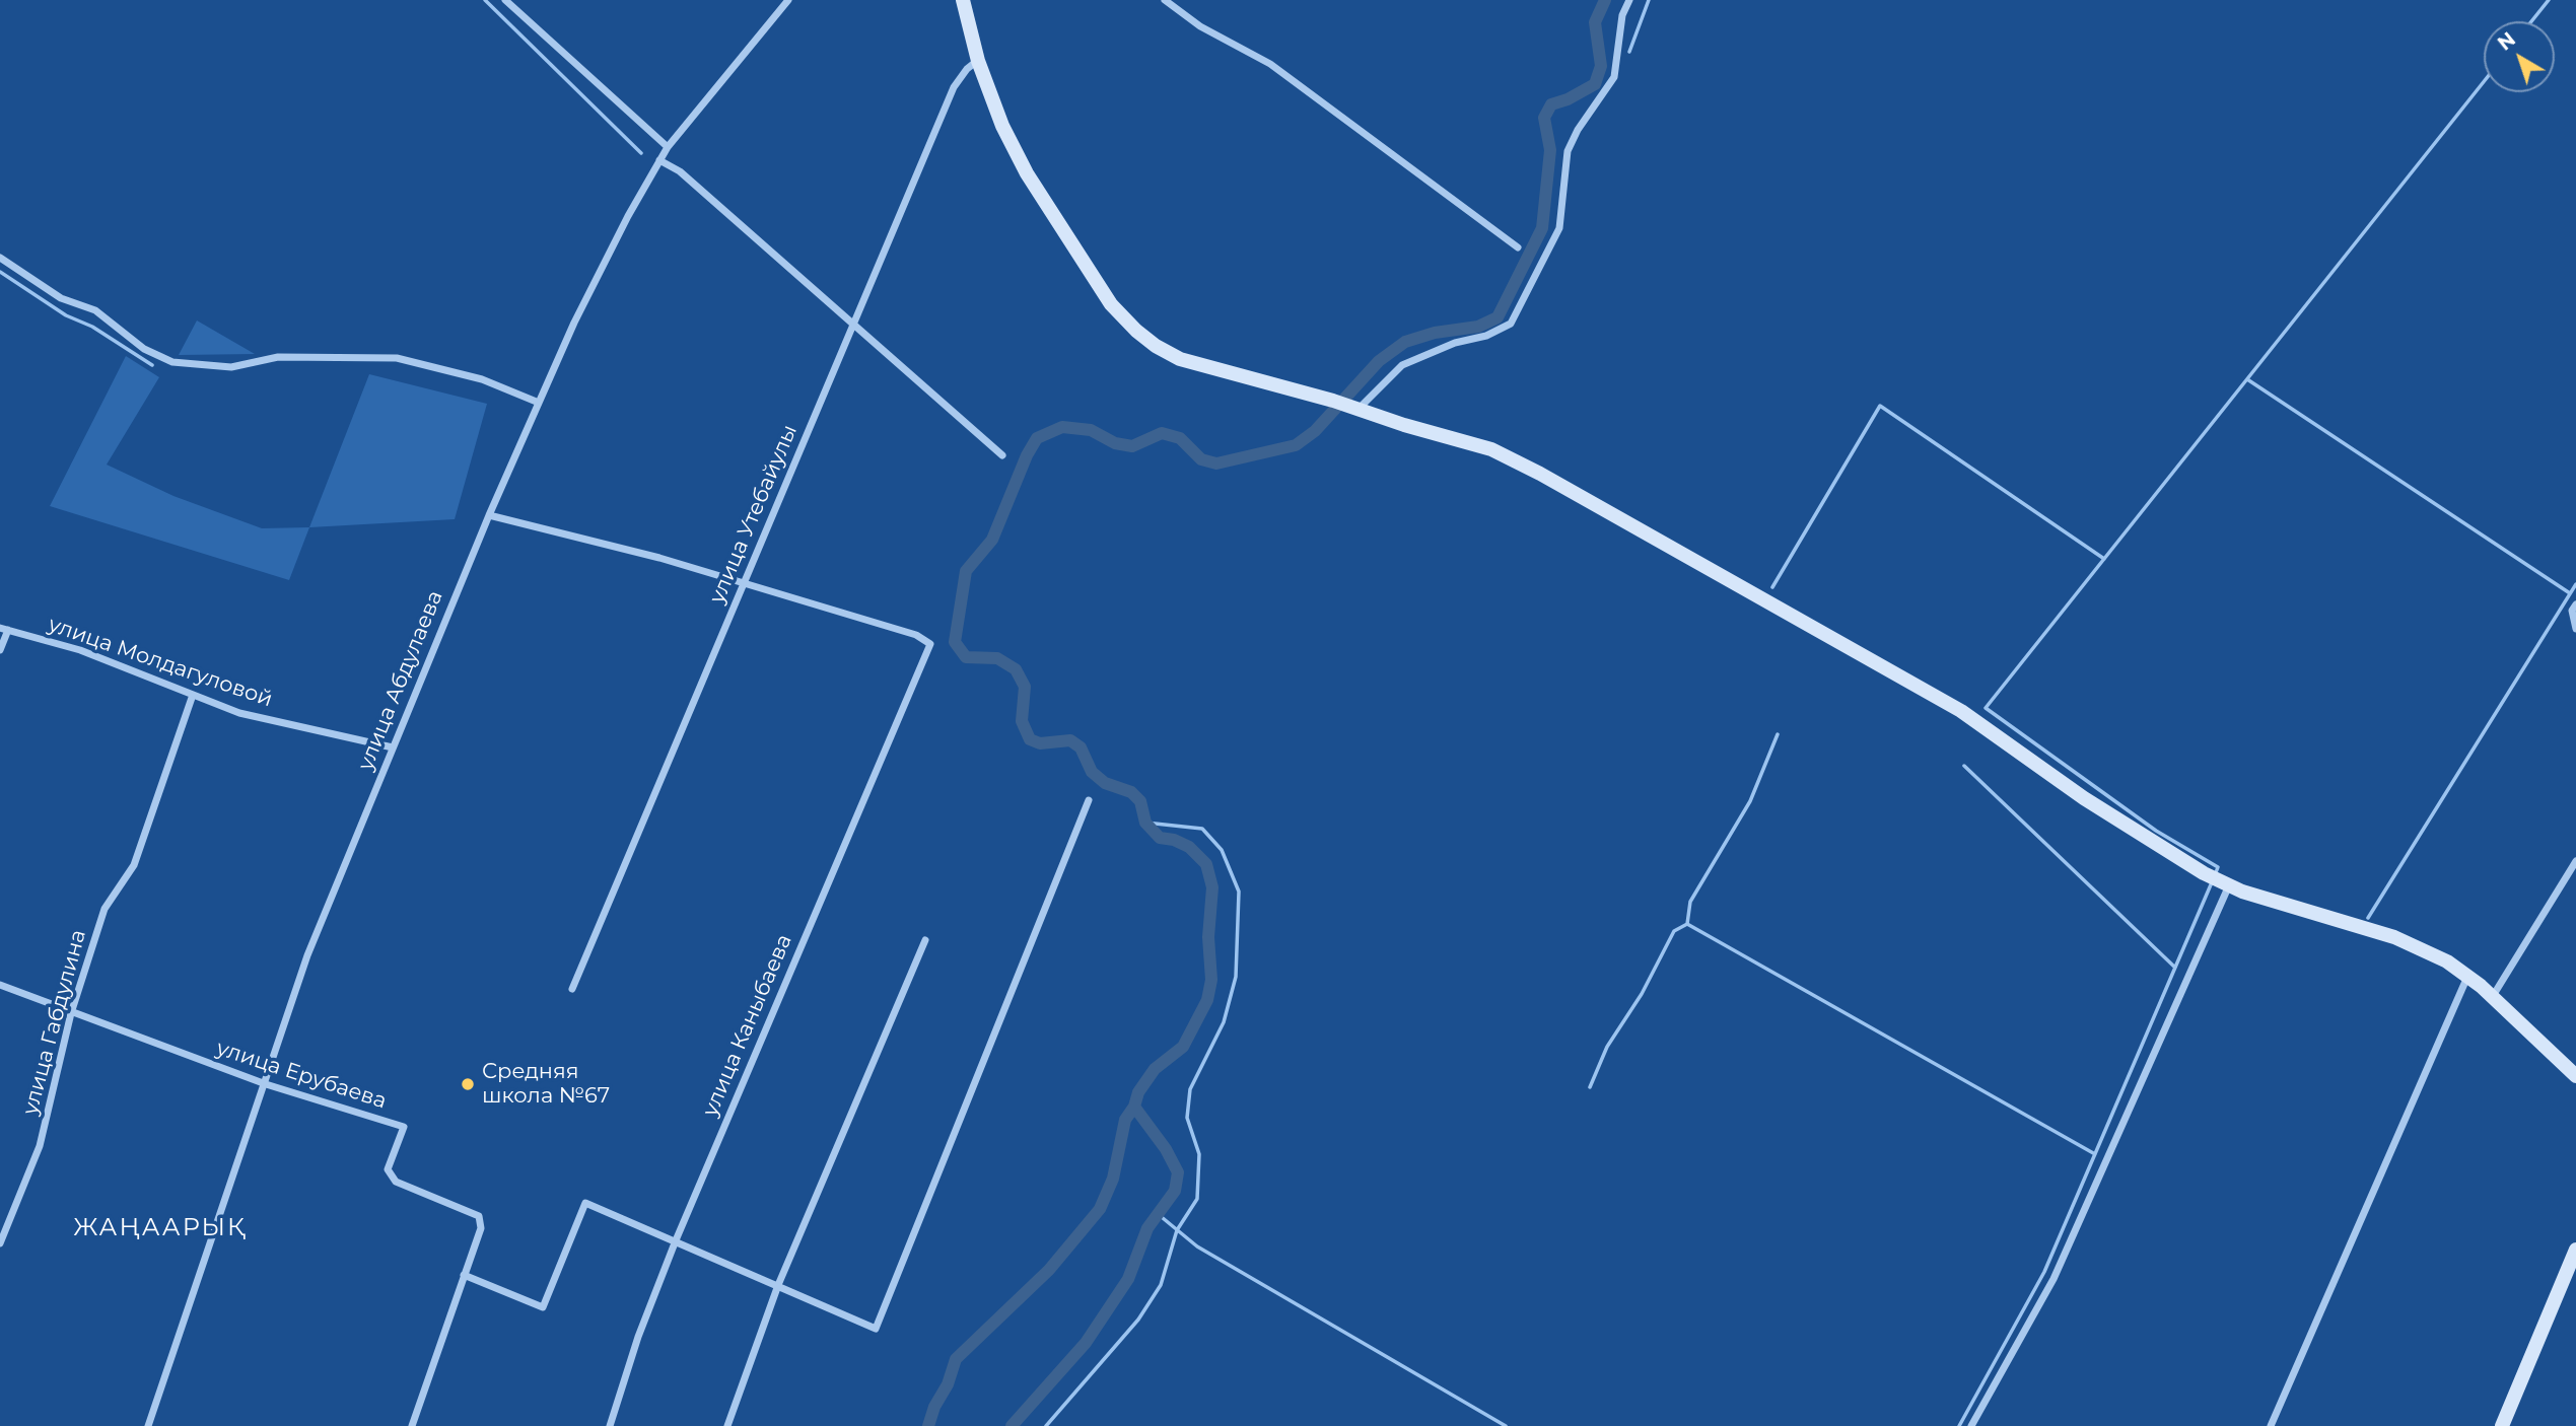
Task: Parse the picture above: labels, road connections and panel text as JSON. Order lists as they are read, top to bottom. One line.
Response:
{"streets":{"street":["улица Утебайулы","улица Молдагуловой","улица Абдулаева","улица Габдулина","улица Каныбаева","улица Ерубаева"]},"crossings":[["улица Утебайулы","улица Каныбаева"],["улица Молдагуловой","улица Абдулаева"],["улица Молдагуловой","улица Габдулина"],["улица Абдулаева","улица Ерубаева"],["улица Габдулина","улица Ерубаева"]],"districts":["ЖАҢААРЫҚ"],"places":["Средняя школа №67"],"north":"top left"}
